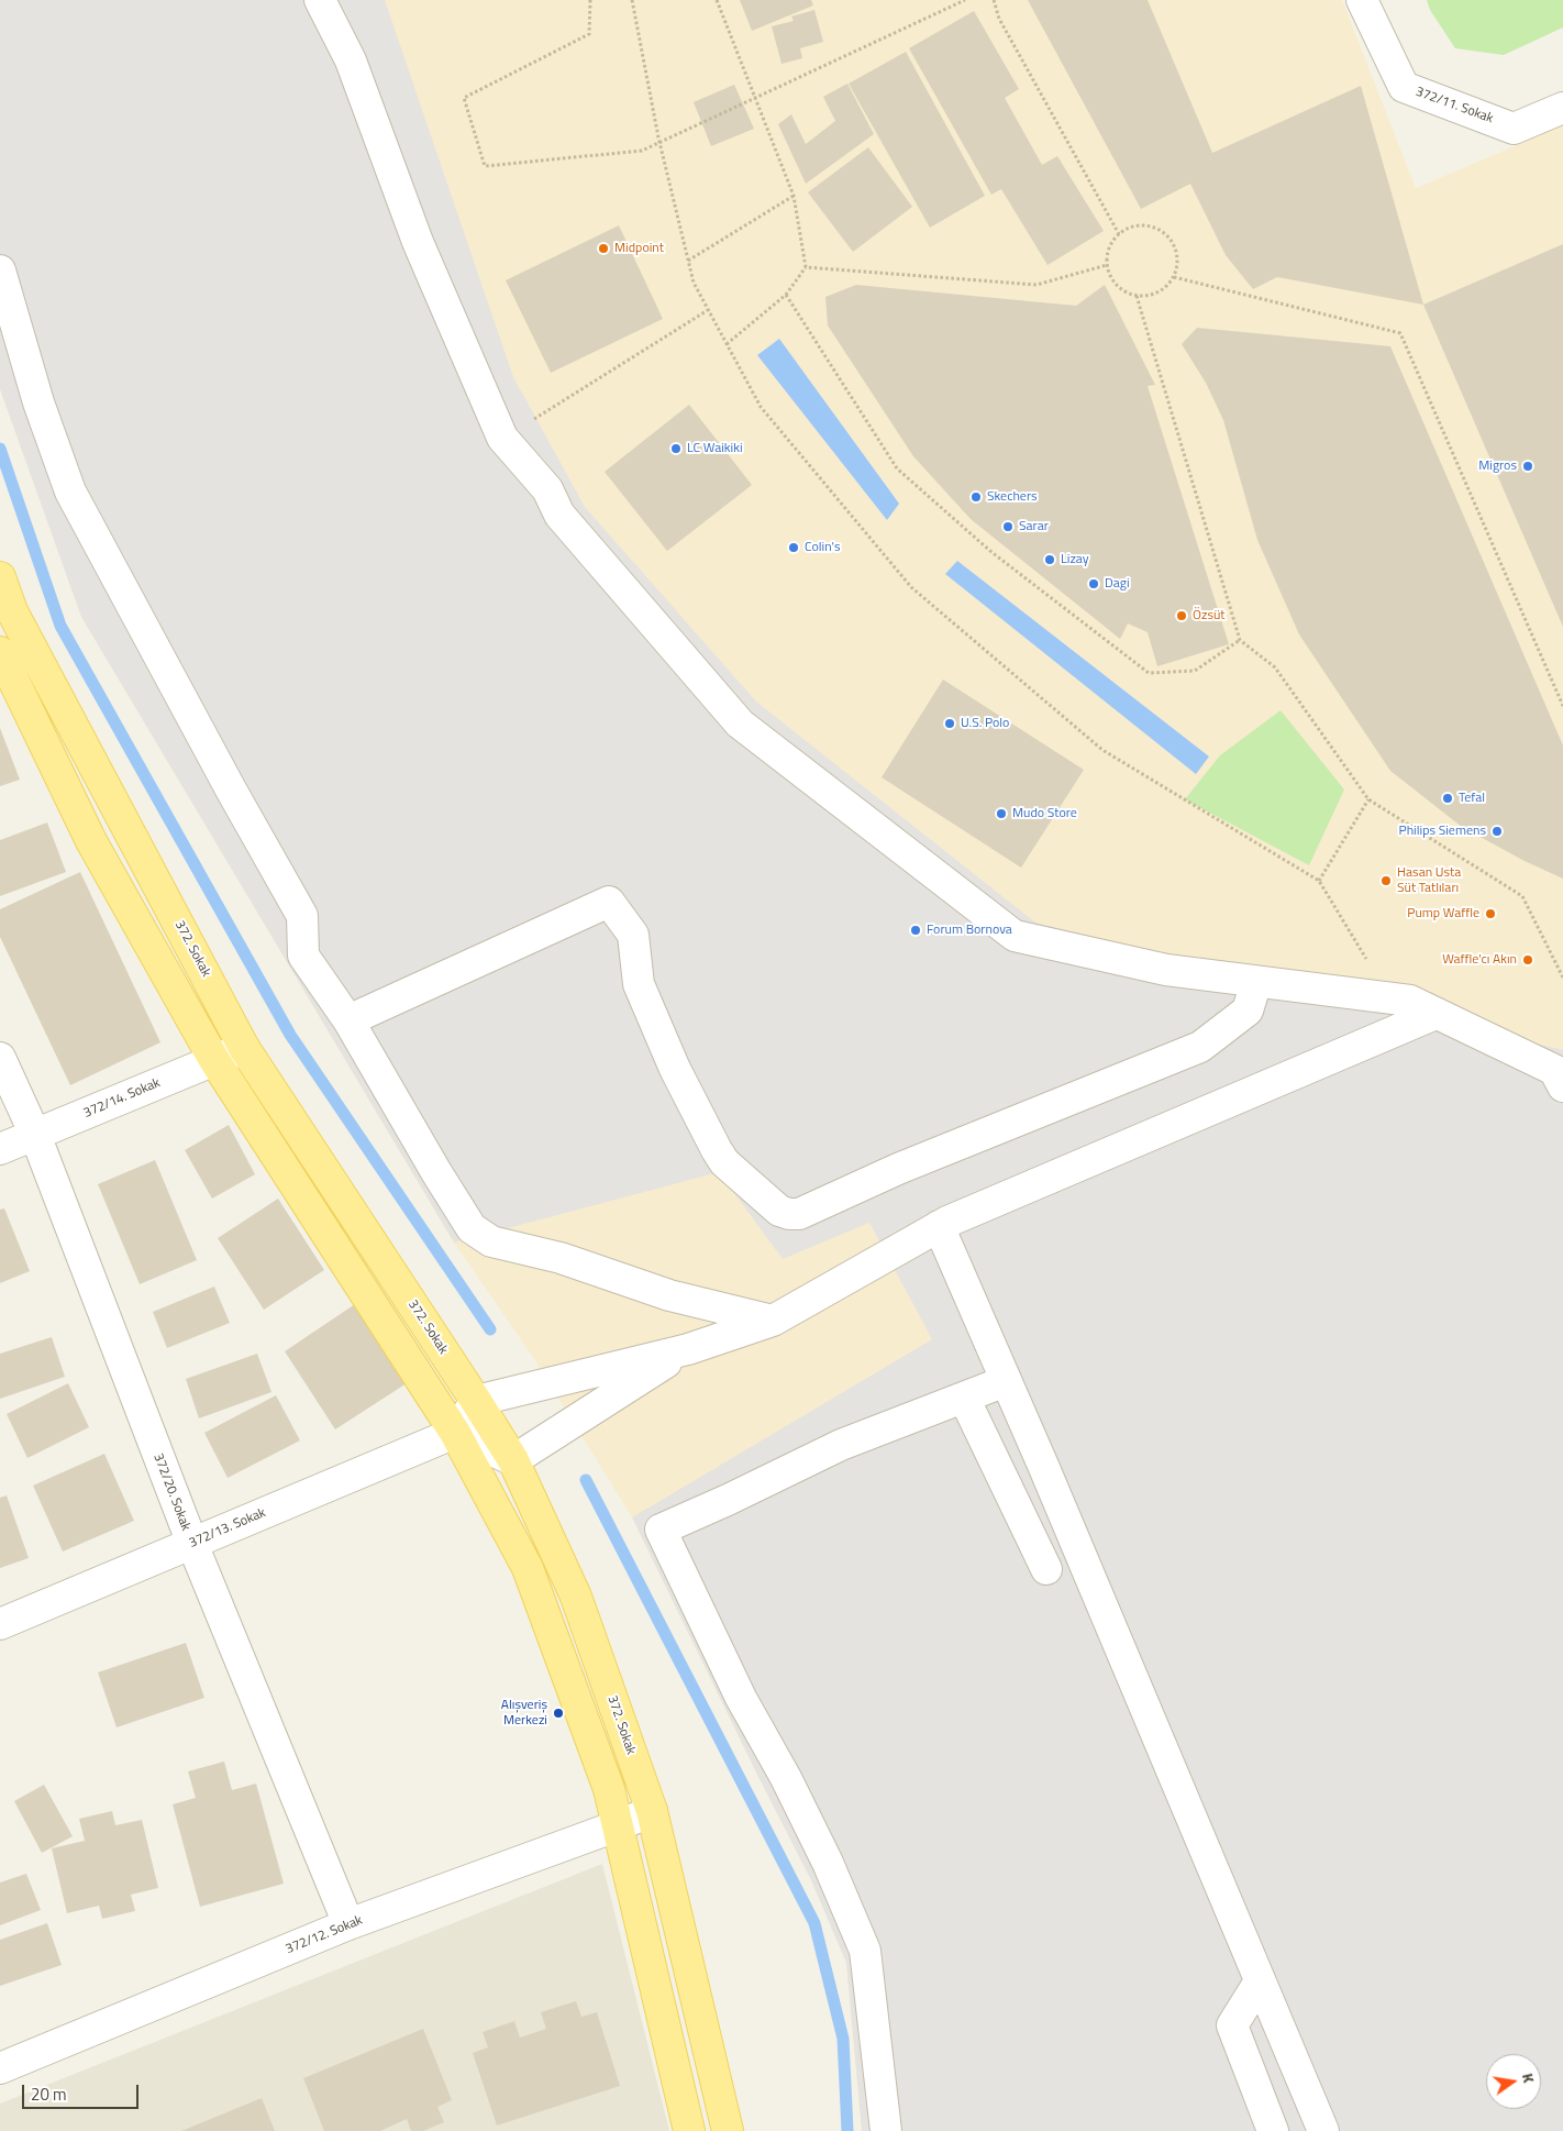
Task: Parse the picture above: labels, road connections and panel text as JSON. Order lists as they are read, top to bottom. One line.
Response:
{"streets":{"main road":["372. Sokak"],"street":["372/11. Sokak","372/14. Sokak","372/20. Sokak","372/13. Sokak","372/12. Sokak"]},"crossings":[["372. Sokak","372/14. Sokak"],["372. Sokak","372/12. Sokak"],["372/14. Sokak","372/20. Sokak"],["372/20. Sokak","372/13. Sokak"],["372/20. Sokak","372/12. Sokak"]],"places":["Midpoint","LC Waikiki","Migros","Skechers","Sarar","Colin's","Lizay","Dagi","Özsüt","U.S. Polo","Tefal","Mudo Store","Philips Siemens","Hasan Usta Süt Tatlıları","Pump Waffle","Forum Bornova","Waffle'cı Akın","Alışveriş Merkezi"],"scale_bar":"20 m","north":"right"}
